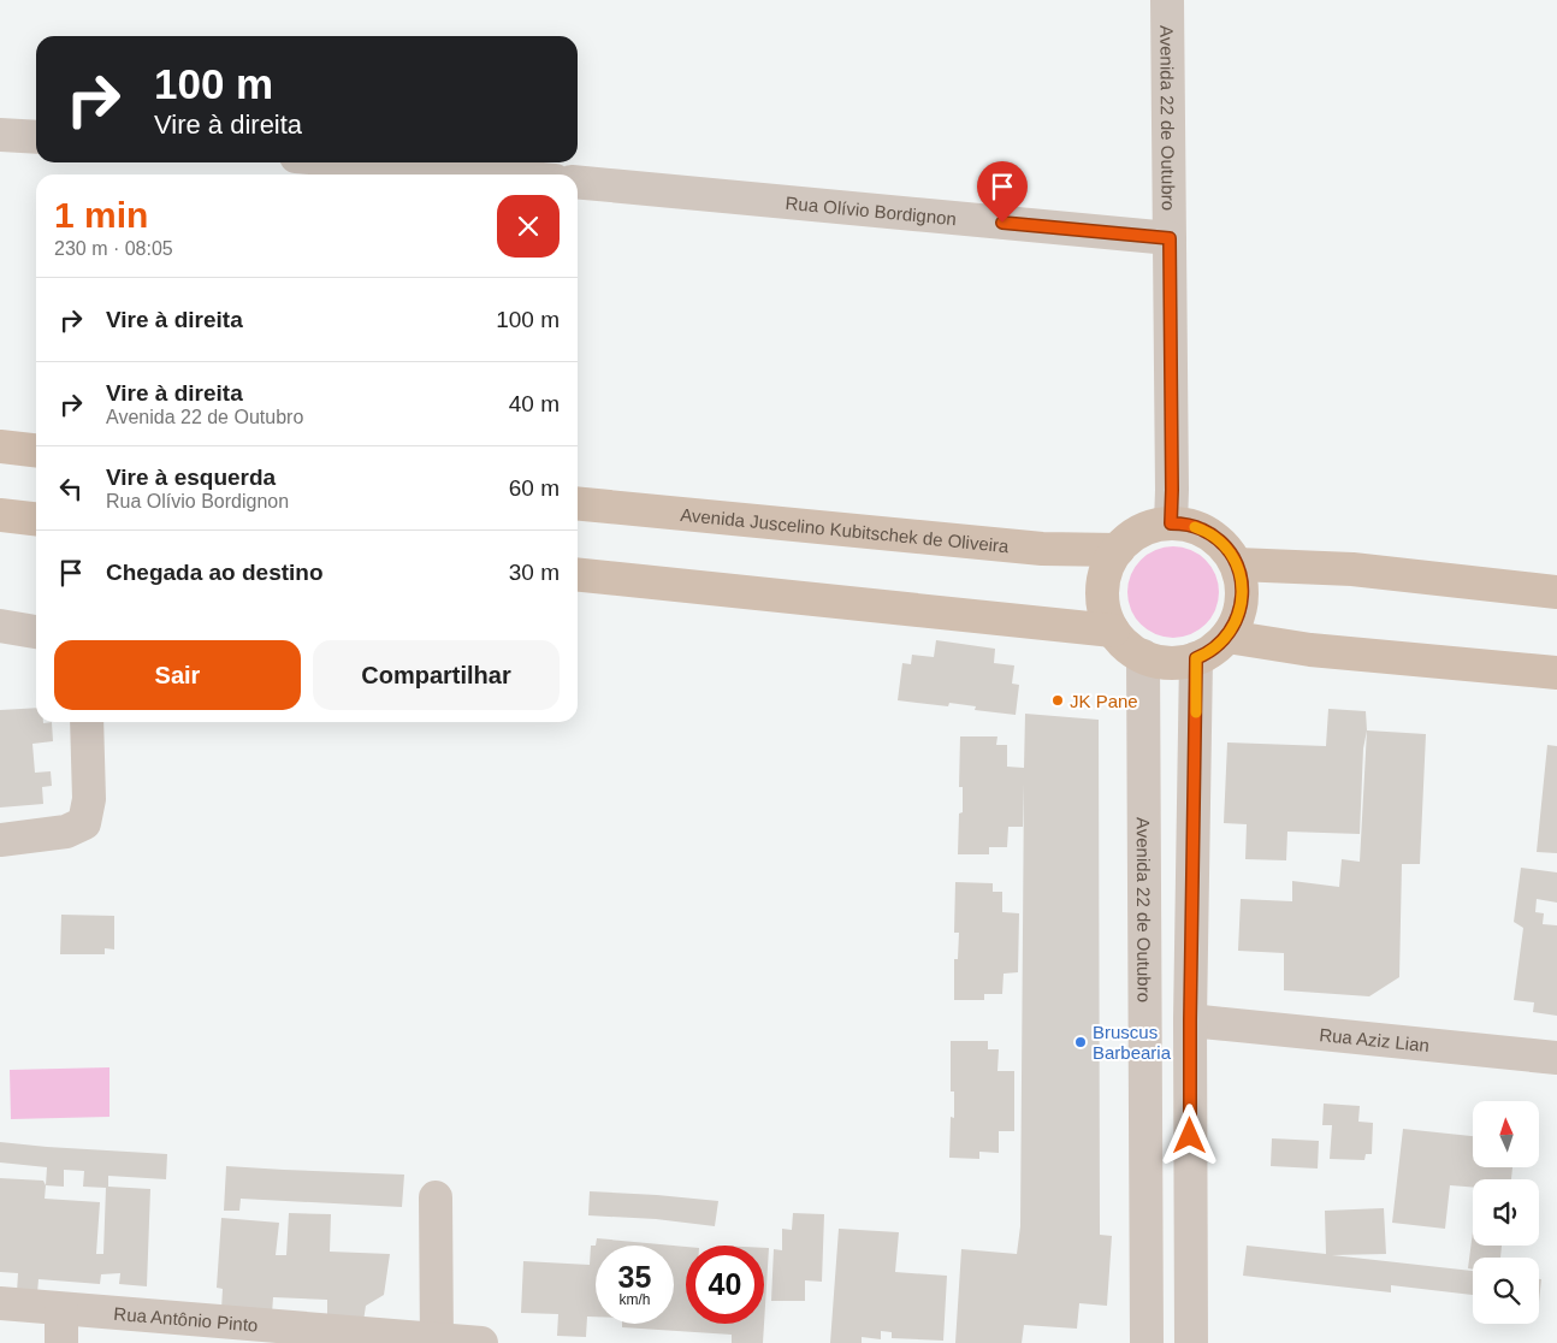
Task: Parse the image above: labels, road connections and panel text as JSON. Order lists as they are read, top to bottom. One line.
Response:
{"streets":{"main road":["Avenida Juscelino Kubitschek de Oliveira"],"street":["Avenida 22 de Outubro","Rua Olívio Bordignon","Rua Aziz Lian","Rua Antônio Pinto"]},"crossings":[["Avenida 22 de Outubro","Rua Olívio Bordignon"],["Avenida 22 de Outubro","Avenida Juscelino Kubitschek de Oliveira"]],"places":["JK Pane","Bruscus Barbearia"],"north":"top","page":{"turn":["100 m","Vire à direita"],"heading":["1 min","230 m · 08:05"],"list":[{"name":"Vire à direita","value":"100 m"},{"name":"Vire à direita","note":"Avenida 22 de Outubro","value":"40 m"},{"name":"Vire à esquerda","note":"Rua Olívio Bordignon","value":"60 m"},{"name":"Chegada ao destino","value":"30 m"}],"buttons":["Sair","Compartilhar"],"speed":"35 km/h","limit":"40"}}
